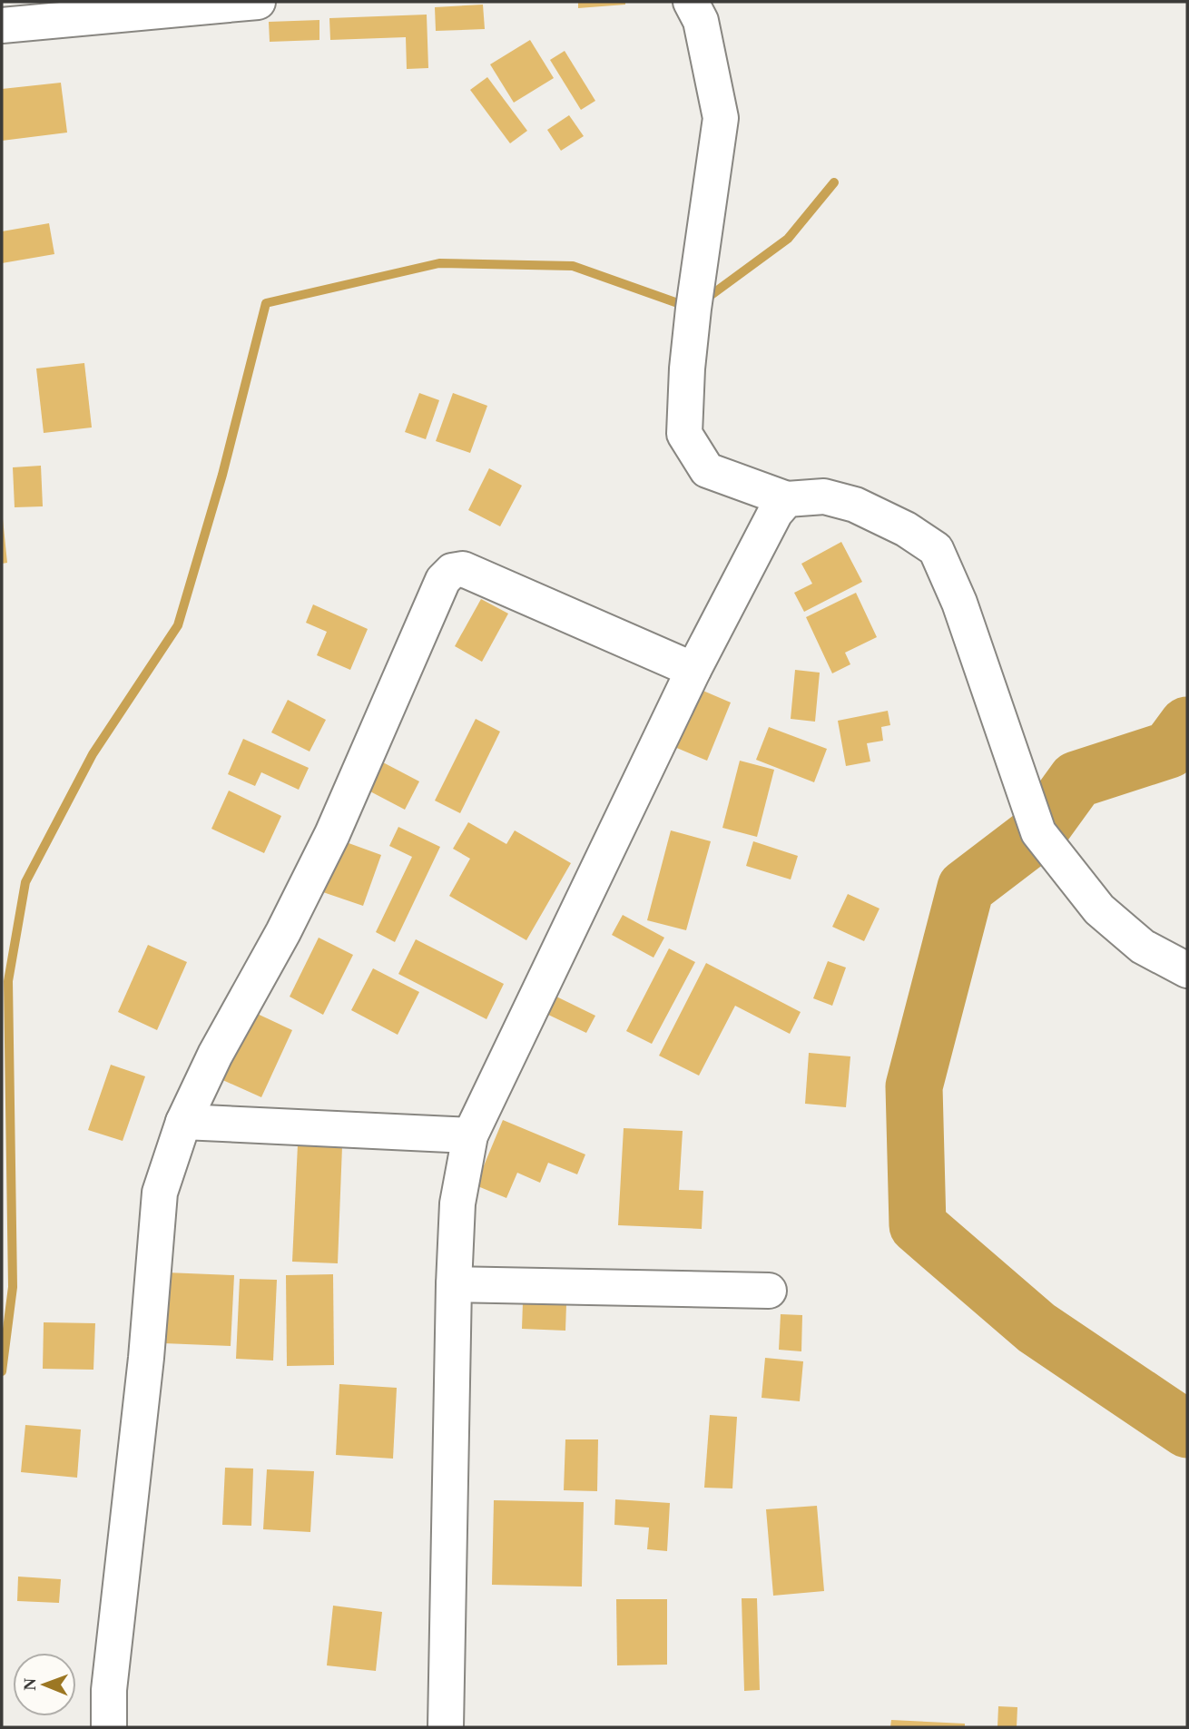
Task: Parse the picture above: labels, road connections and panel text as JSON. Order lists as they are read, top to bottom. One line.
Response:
{"north":"left"}
